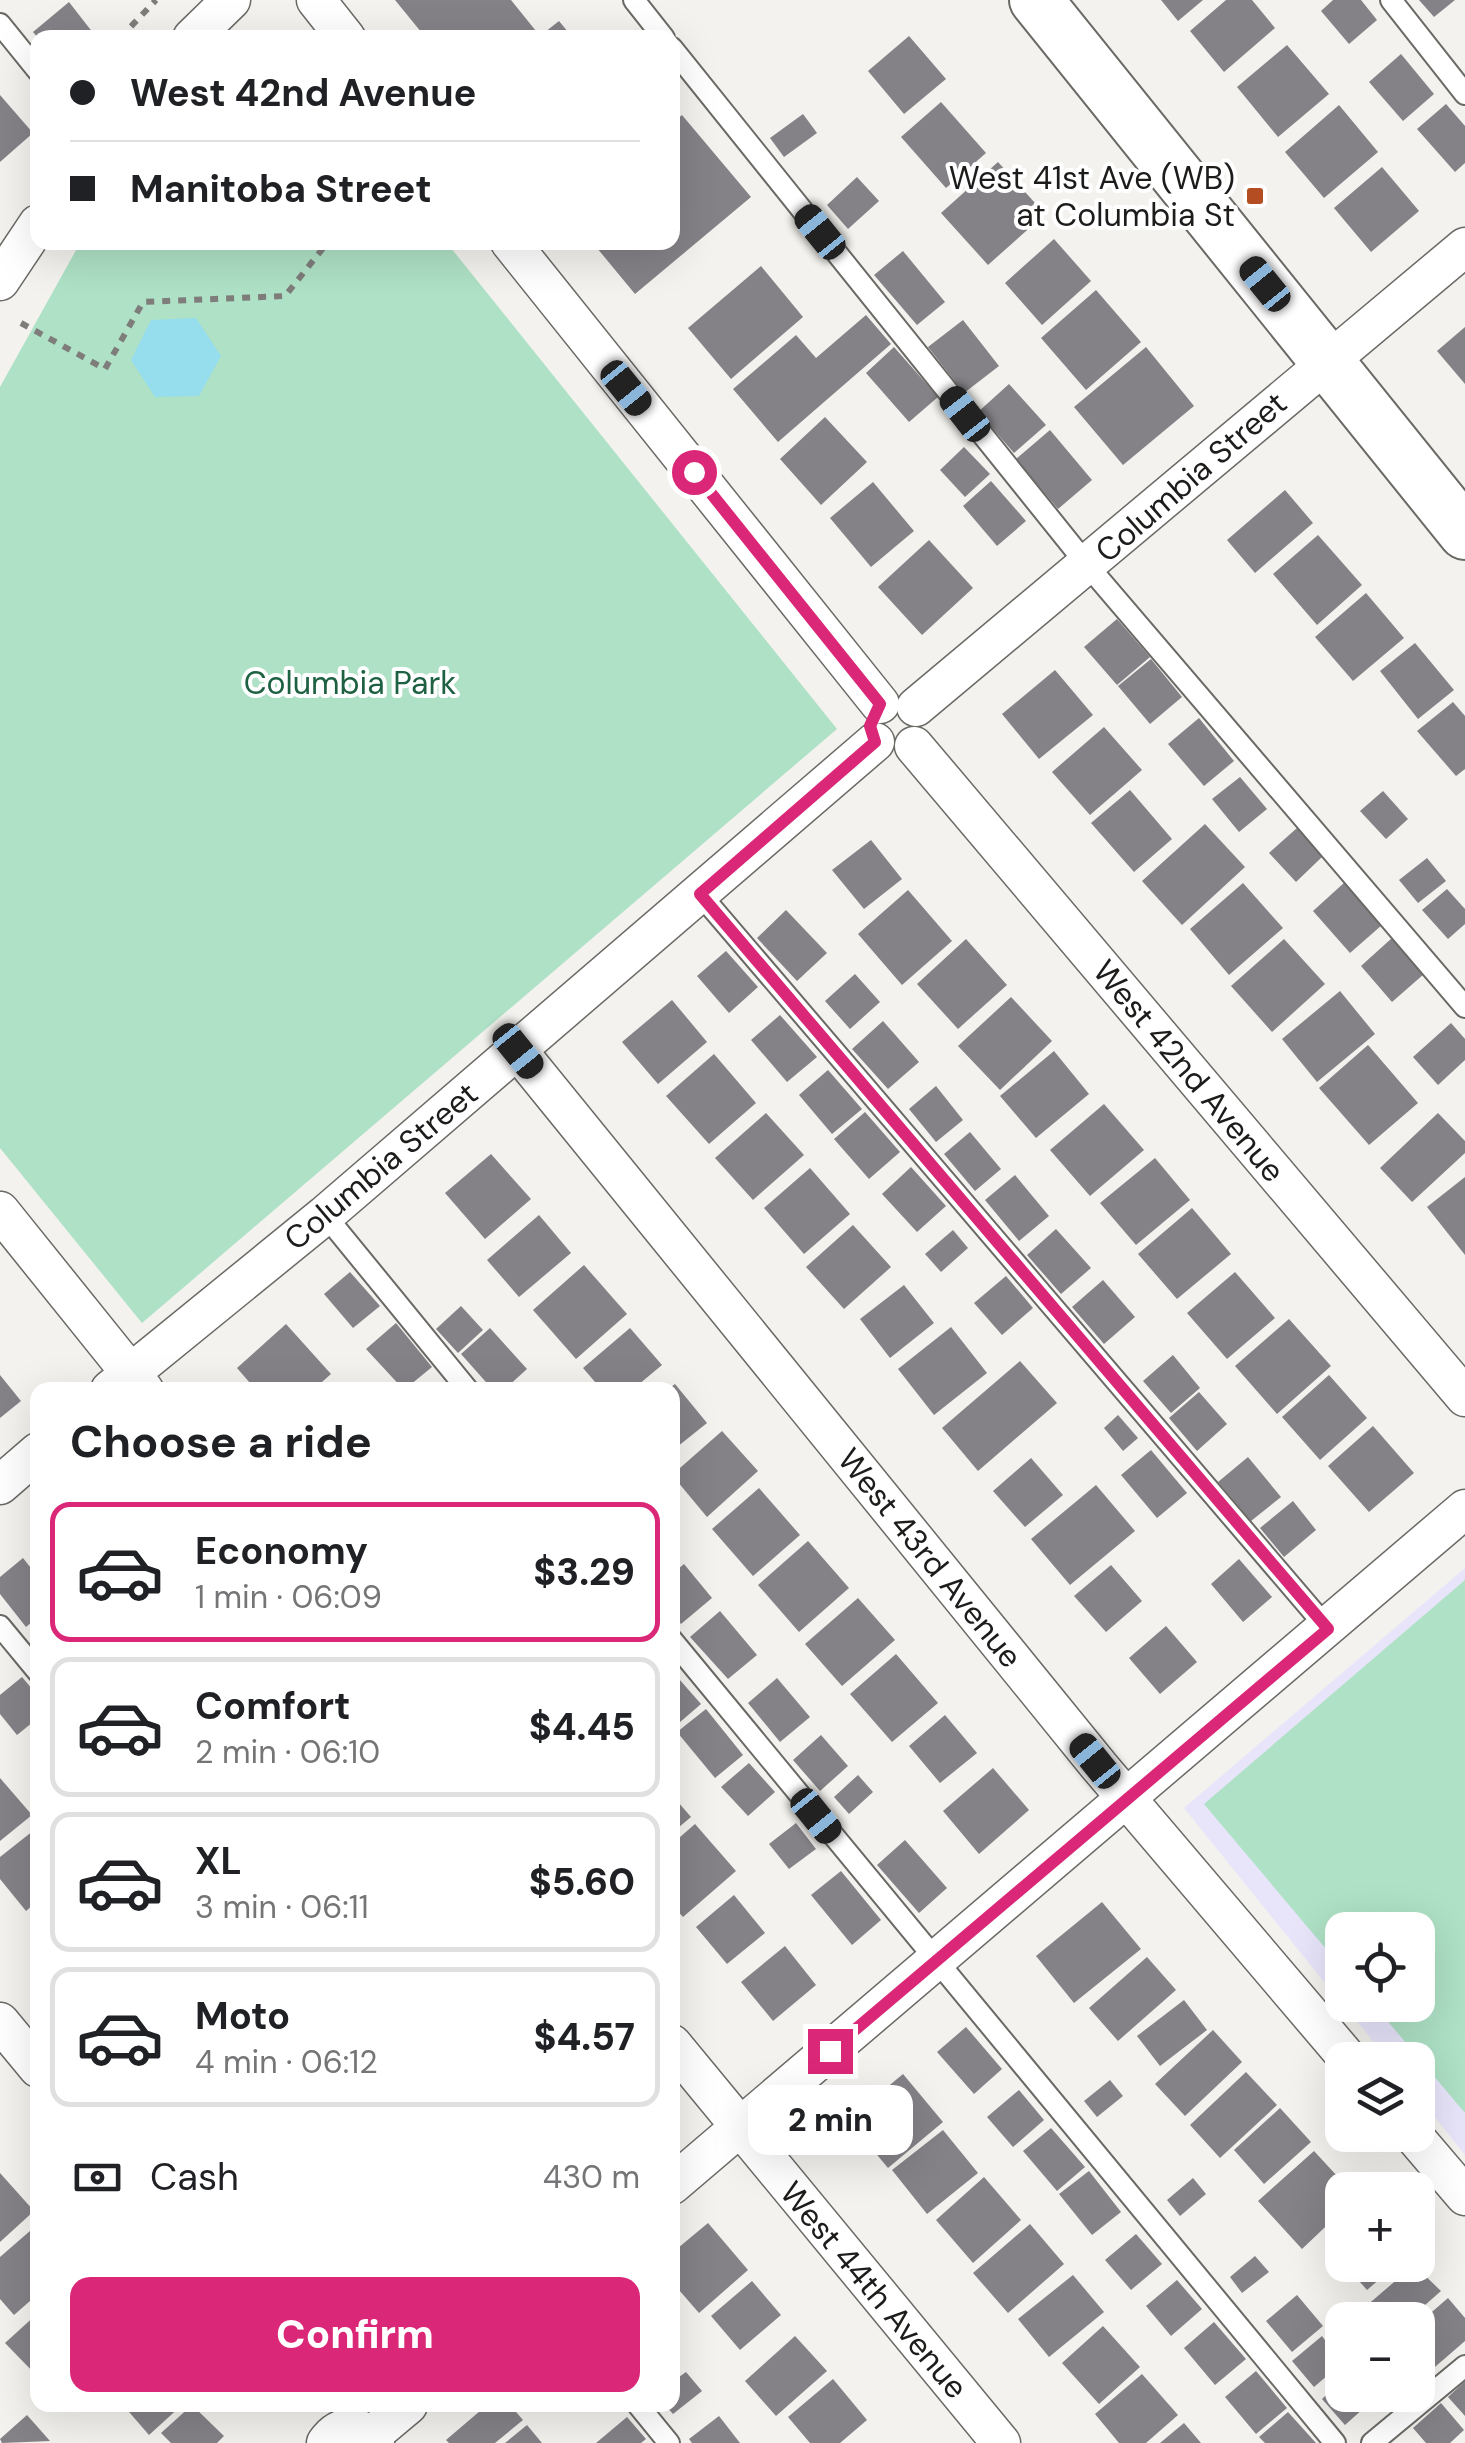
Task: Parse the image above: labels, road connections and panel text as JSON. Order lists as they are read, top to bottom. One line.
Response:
{"streets":{"street":["Columbia Street","West 42nd Avenue","West 43rd Avenue","West 44th Avenue"]},"crossings":[["Columbia Street","West 42nd Avenue"],["Columbia Street","West 43rd Avenue"]],"parks":["Columbia Park"],"places":{"transit":["West 41st Ave (WB) at Columbia St"]},"page":{"banner":["West 42nd Avenue","Manitoba Street"],"heading":"Choose a ride","list":[{"name":"Economy","note":"1 min · 06:09","value":"$3.29"},{"name":"Comfort","note":"2 min · 06:10","value":"$4.45"},{"name":"XL","note":"3 min · 06:11","value":"$5.60"},{"name":"Moto","note":"4 min · 06:12","value":"$4.57"}],"map_buttons":["+","−"],"bubble":"2 min","pay":["Cash","430 m"],"buttons":"Confirm"}}
